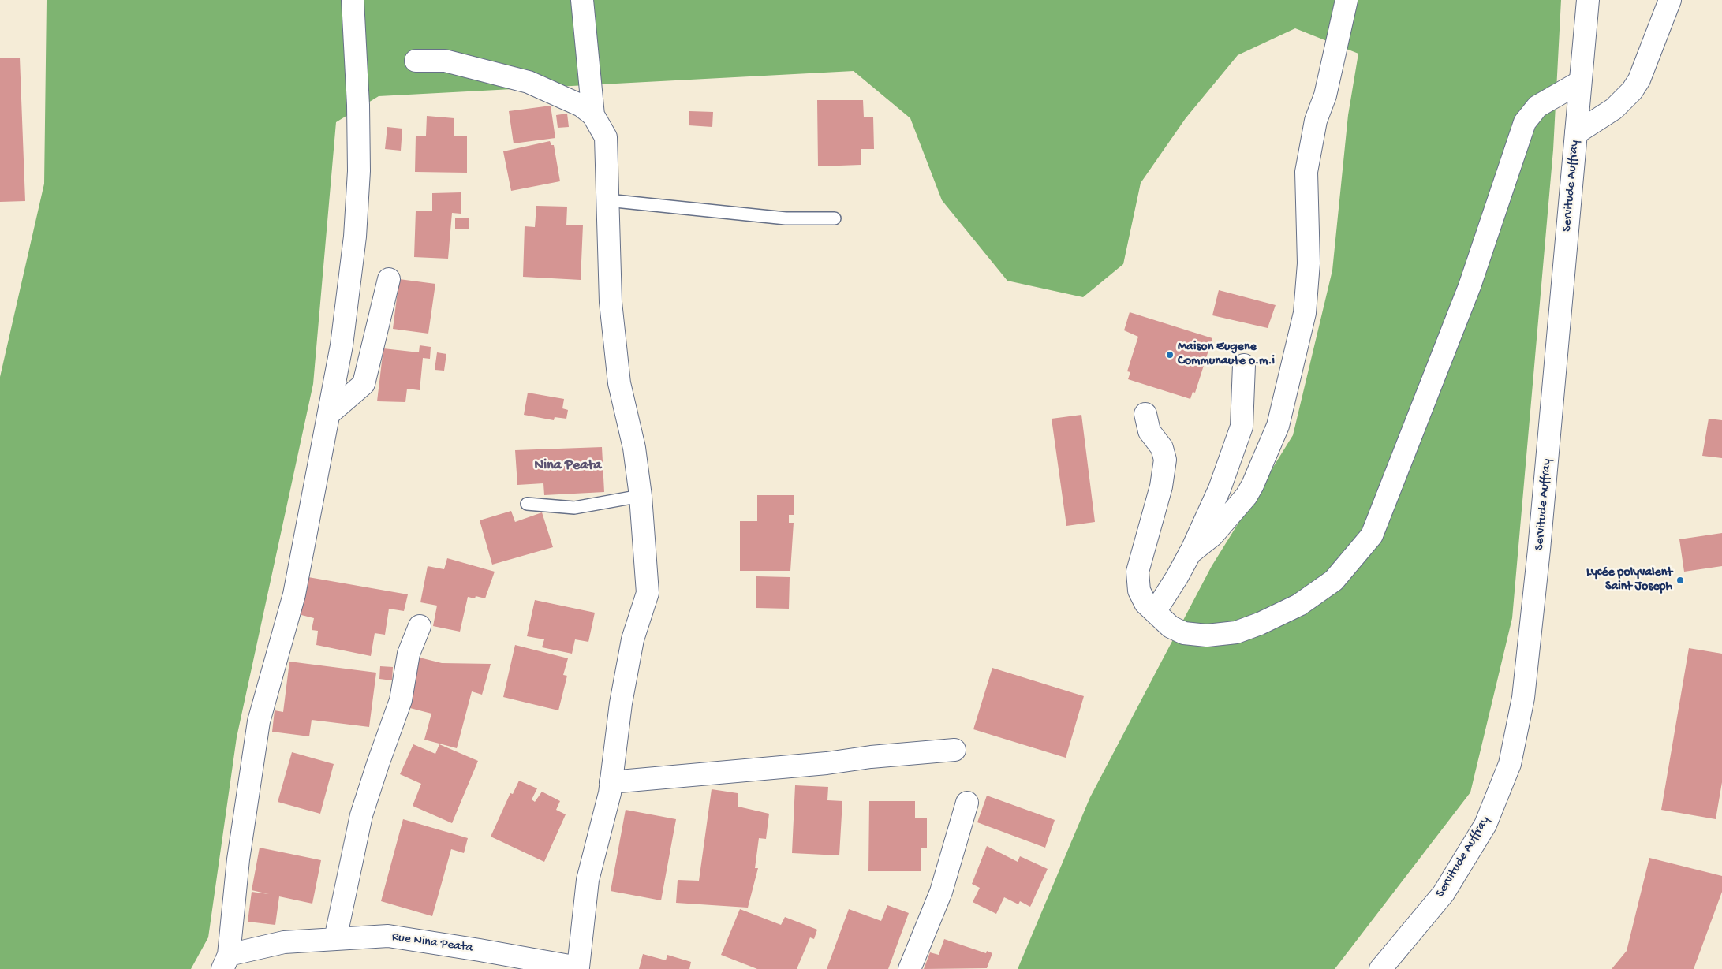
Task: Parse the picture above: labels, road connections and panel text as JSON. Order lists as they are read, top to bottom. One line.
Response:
{"streets":{"street":["Servitude Auffray","Rue Nina Peata"]},"districts":["Nina Peata"],"places":["Maison Eugene Communaute o.m.i","Lycée polyvalent Saint Joseph"]}
